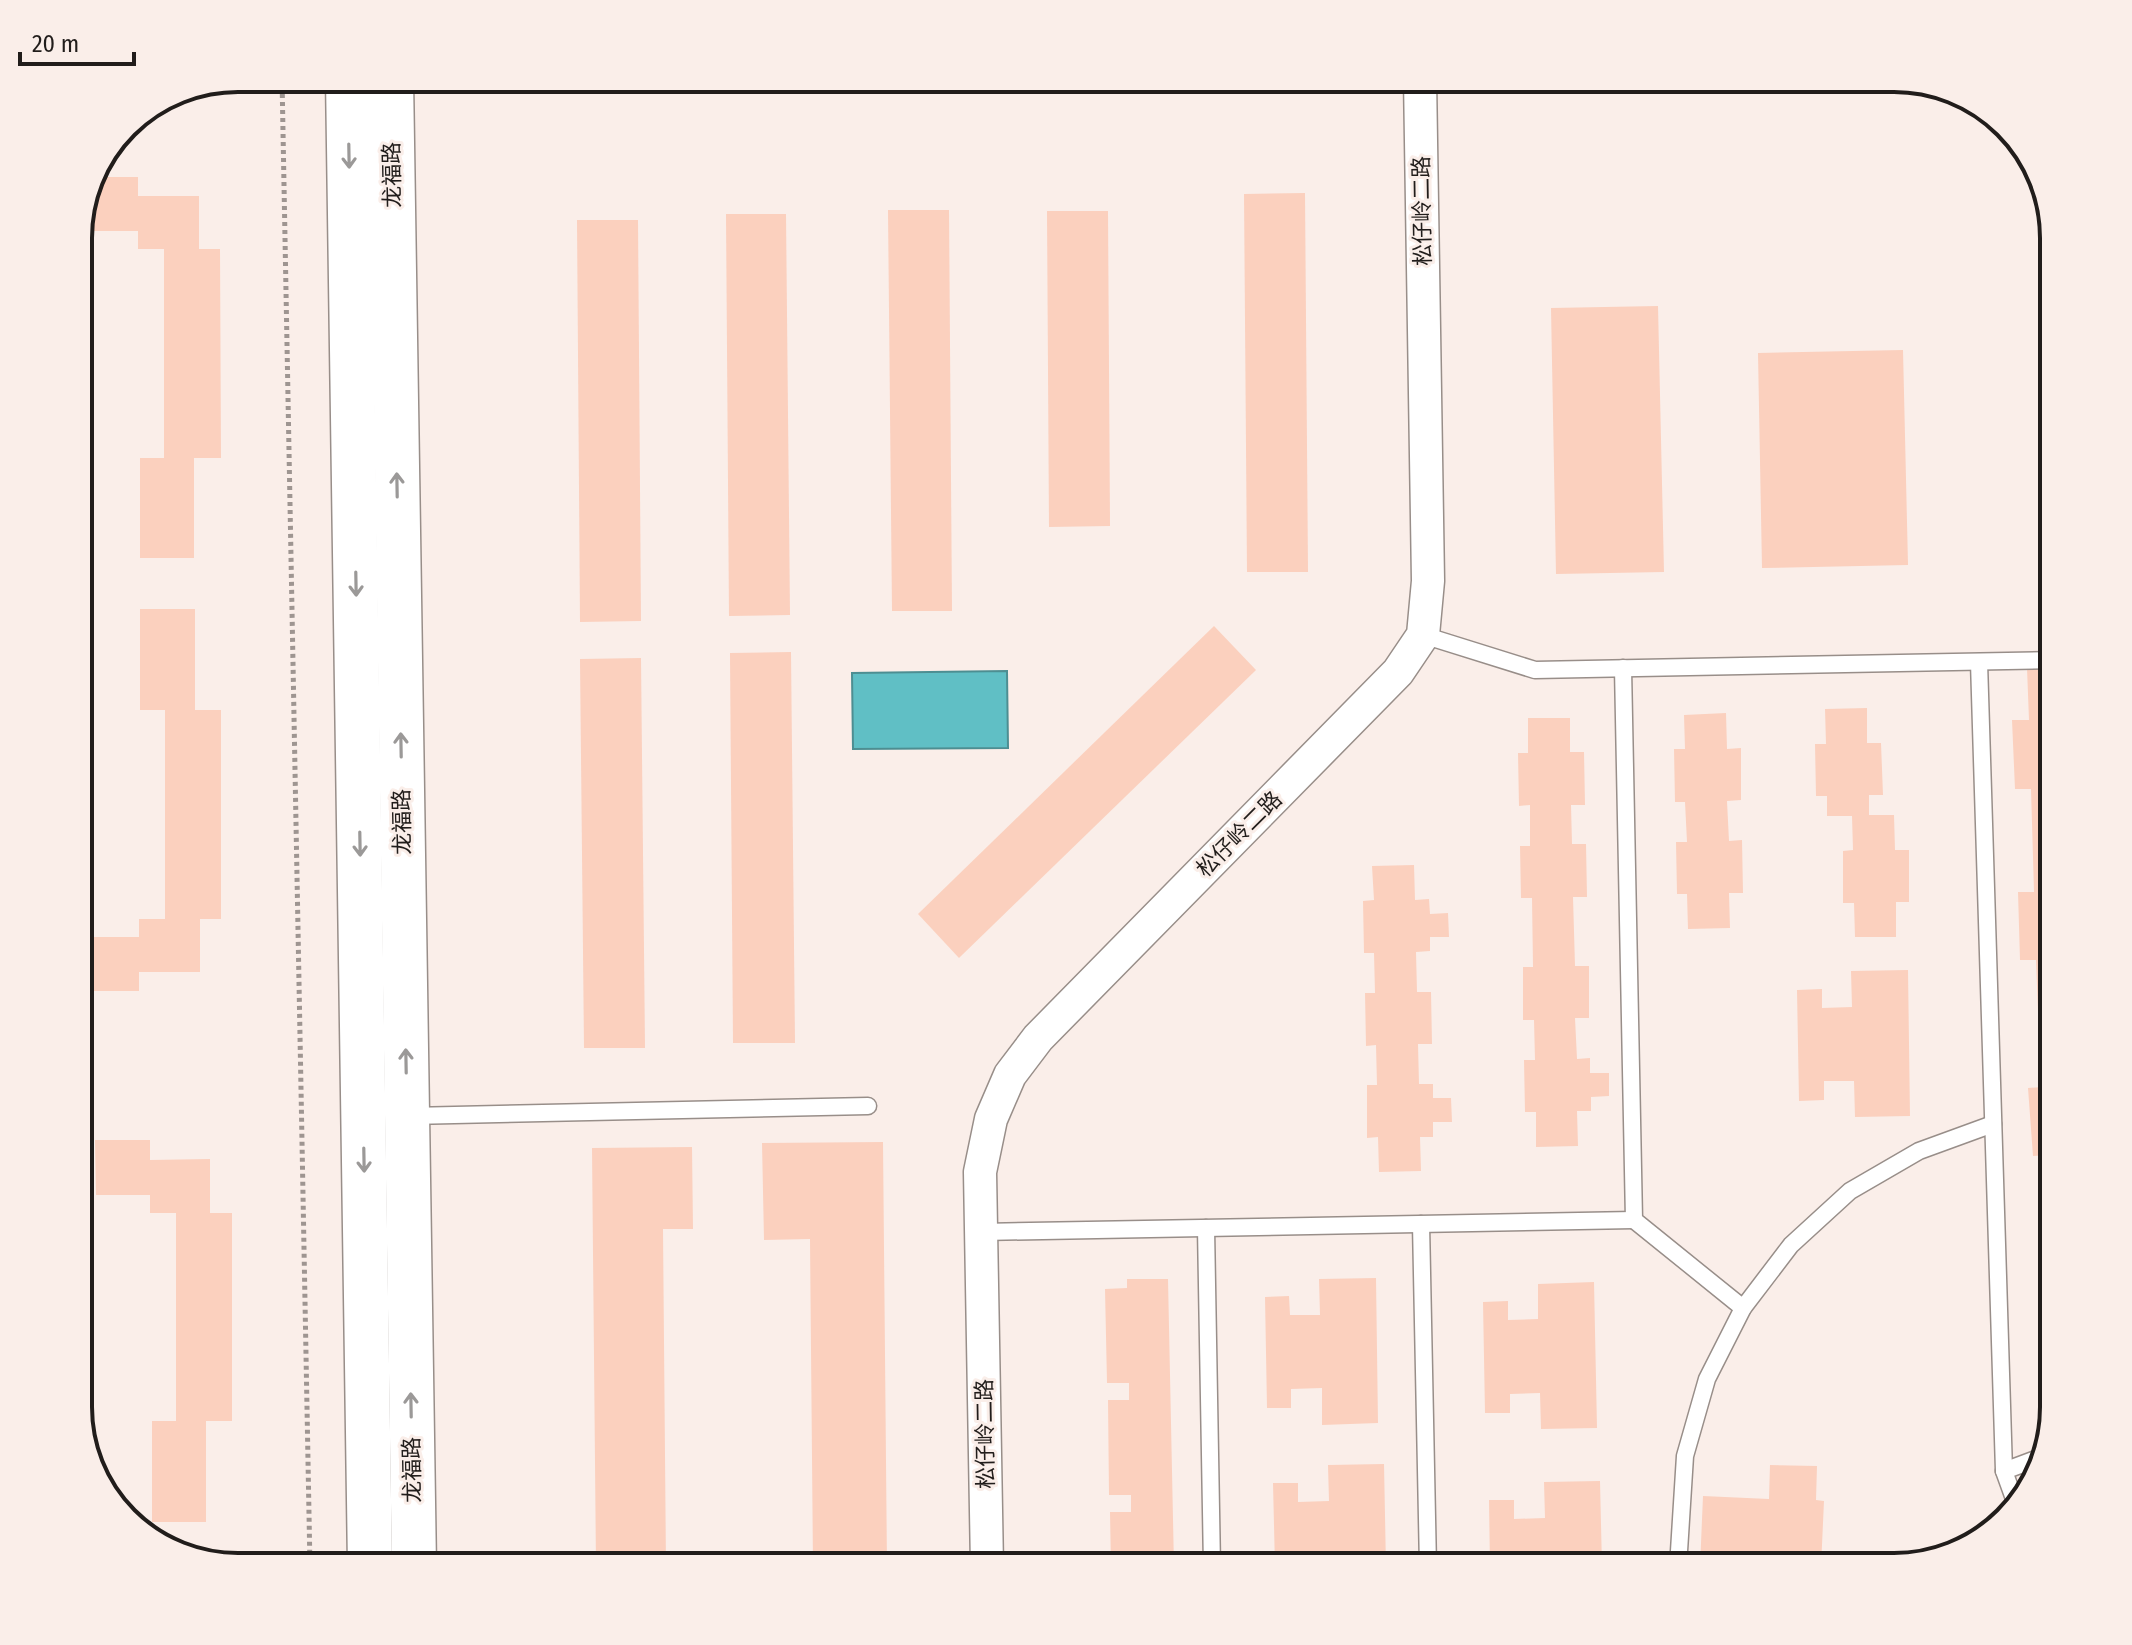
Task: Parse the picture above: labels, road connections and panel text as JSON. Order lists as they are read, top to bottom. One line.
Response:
{"streets":{"street":["龙福路","松仔岭二路"]},"scale_bar":"20 m"}
